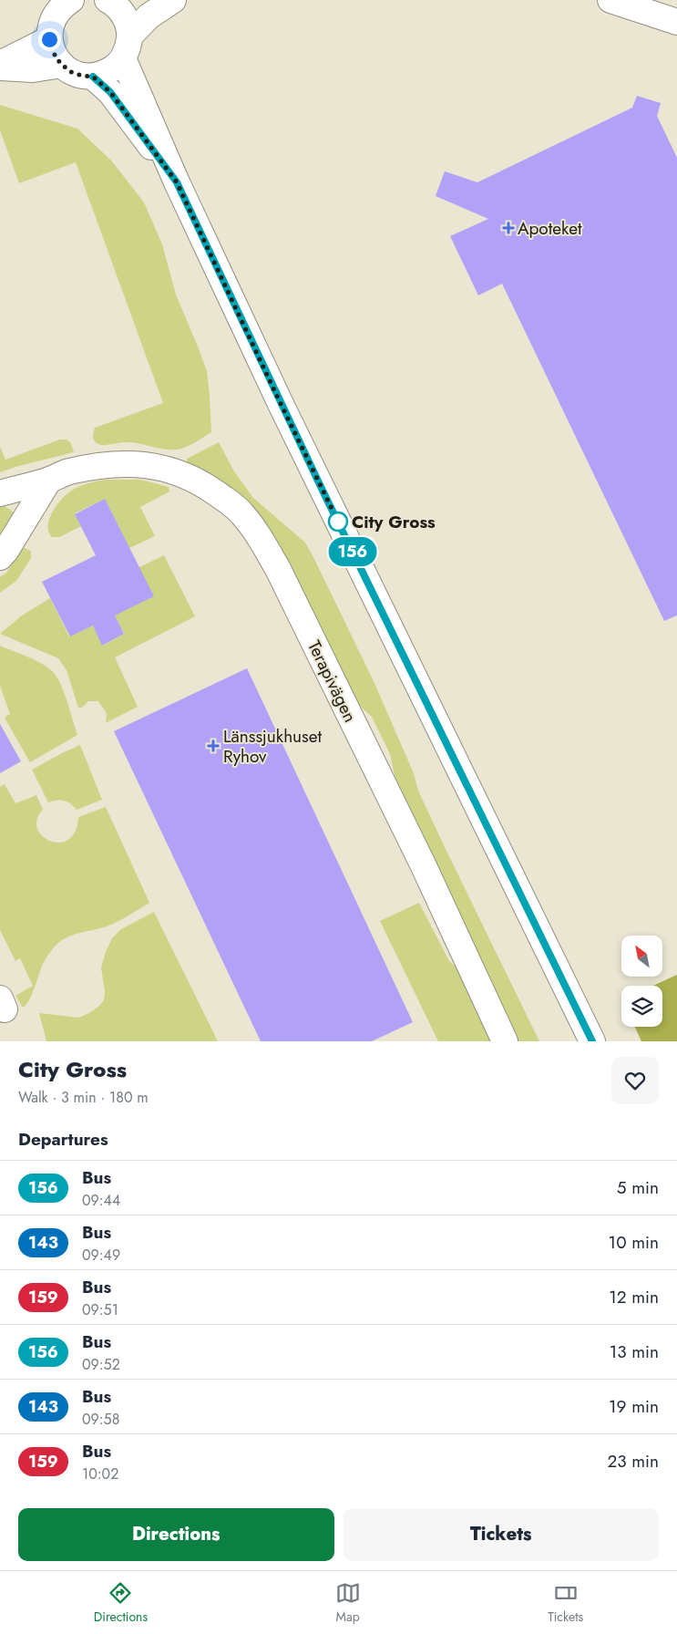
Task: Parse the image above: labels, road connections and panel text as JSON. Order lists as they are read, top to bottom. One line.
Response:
{"streets":{"street":["Terapivägen"]},"places":{"health":["Apoteket","Länssjukhuset Ryhov"],"other":["City Gross"]},"lines":["bus line 156"],"north":"top left","page":{"on_map":"156","heading":[["City Gross","Walk · 3 min · 180 m"],"Departures"],"list":[{"mark":"156","name":"Bus","note":"09:44","value":"5 min"},{"mark":"143","name":"Bus","note":"09:49","value":"10 min"},{"mark":"159","name":"Bus","note":"09:51","value":"12 min"},{"mark":"156","name":"Bus","note":"09:52","value":"13 min"},{"mark":"143","name":"Bus","note":"09:58","value":"19 min"},{"mark":"159","name":"Bus","note":"10:02","value":"23 min"}],"buttons":["Directions","Tickets"],"tabs":["Directions","Map","Tickets"]}}
